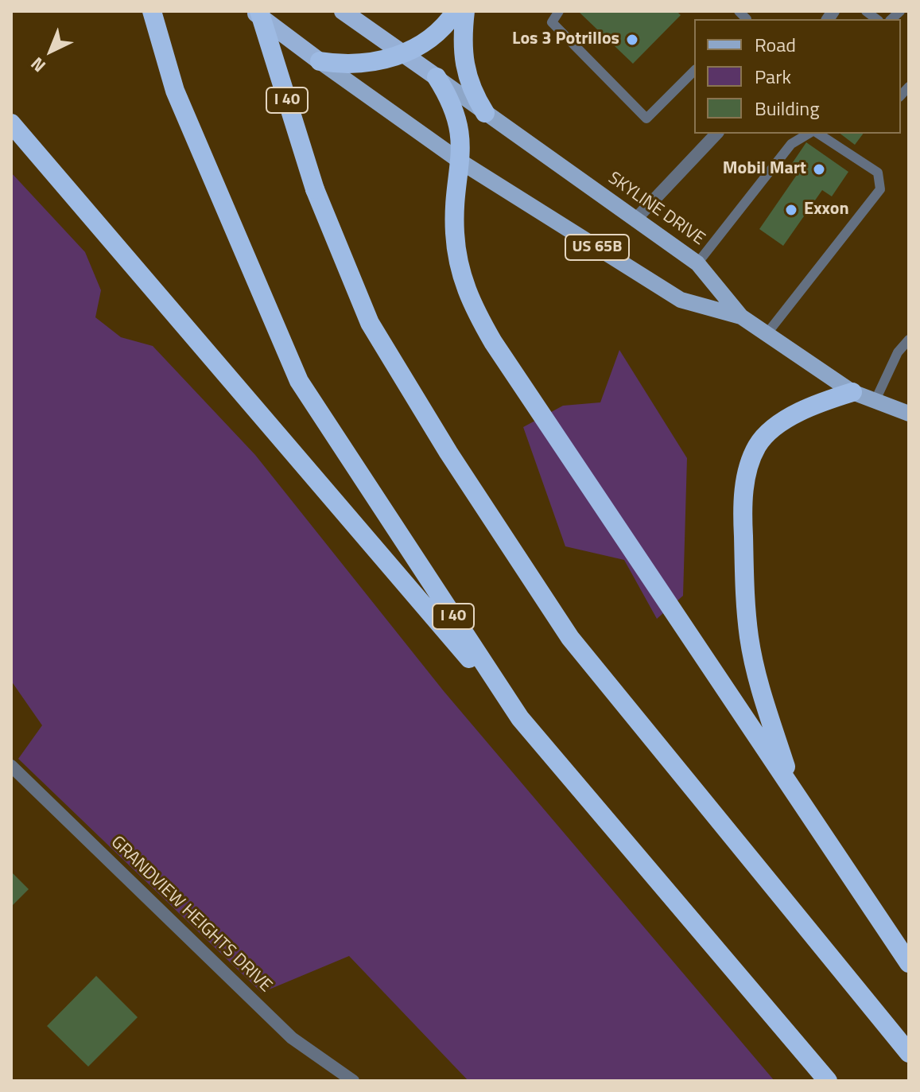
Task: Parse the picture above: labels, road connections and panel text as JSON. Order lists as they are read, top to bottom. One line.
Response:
{"streets":{"highway":["I 40","SKYLINE DRIVE","US 65B"],"street":["GRANDVIEW HEIGHTS DRIVE"]},"crossings":[["SKYLINE DRIVE","US 65B"]],"places":["Los 3 Potrillos","Mobil Mart","Exxon"],"legend":["Road","Park","Building"],"north":"bottom left"}
